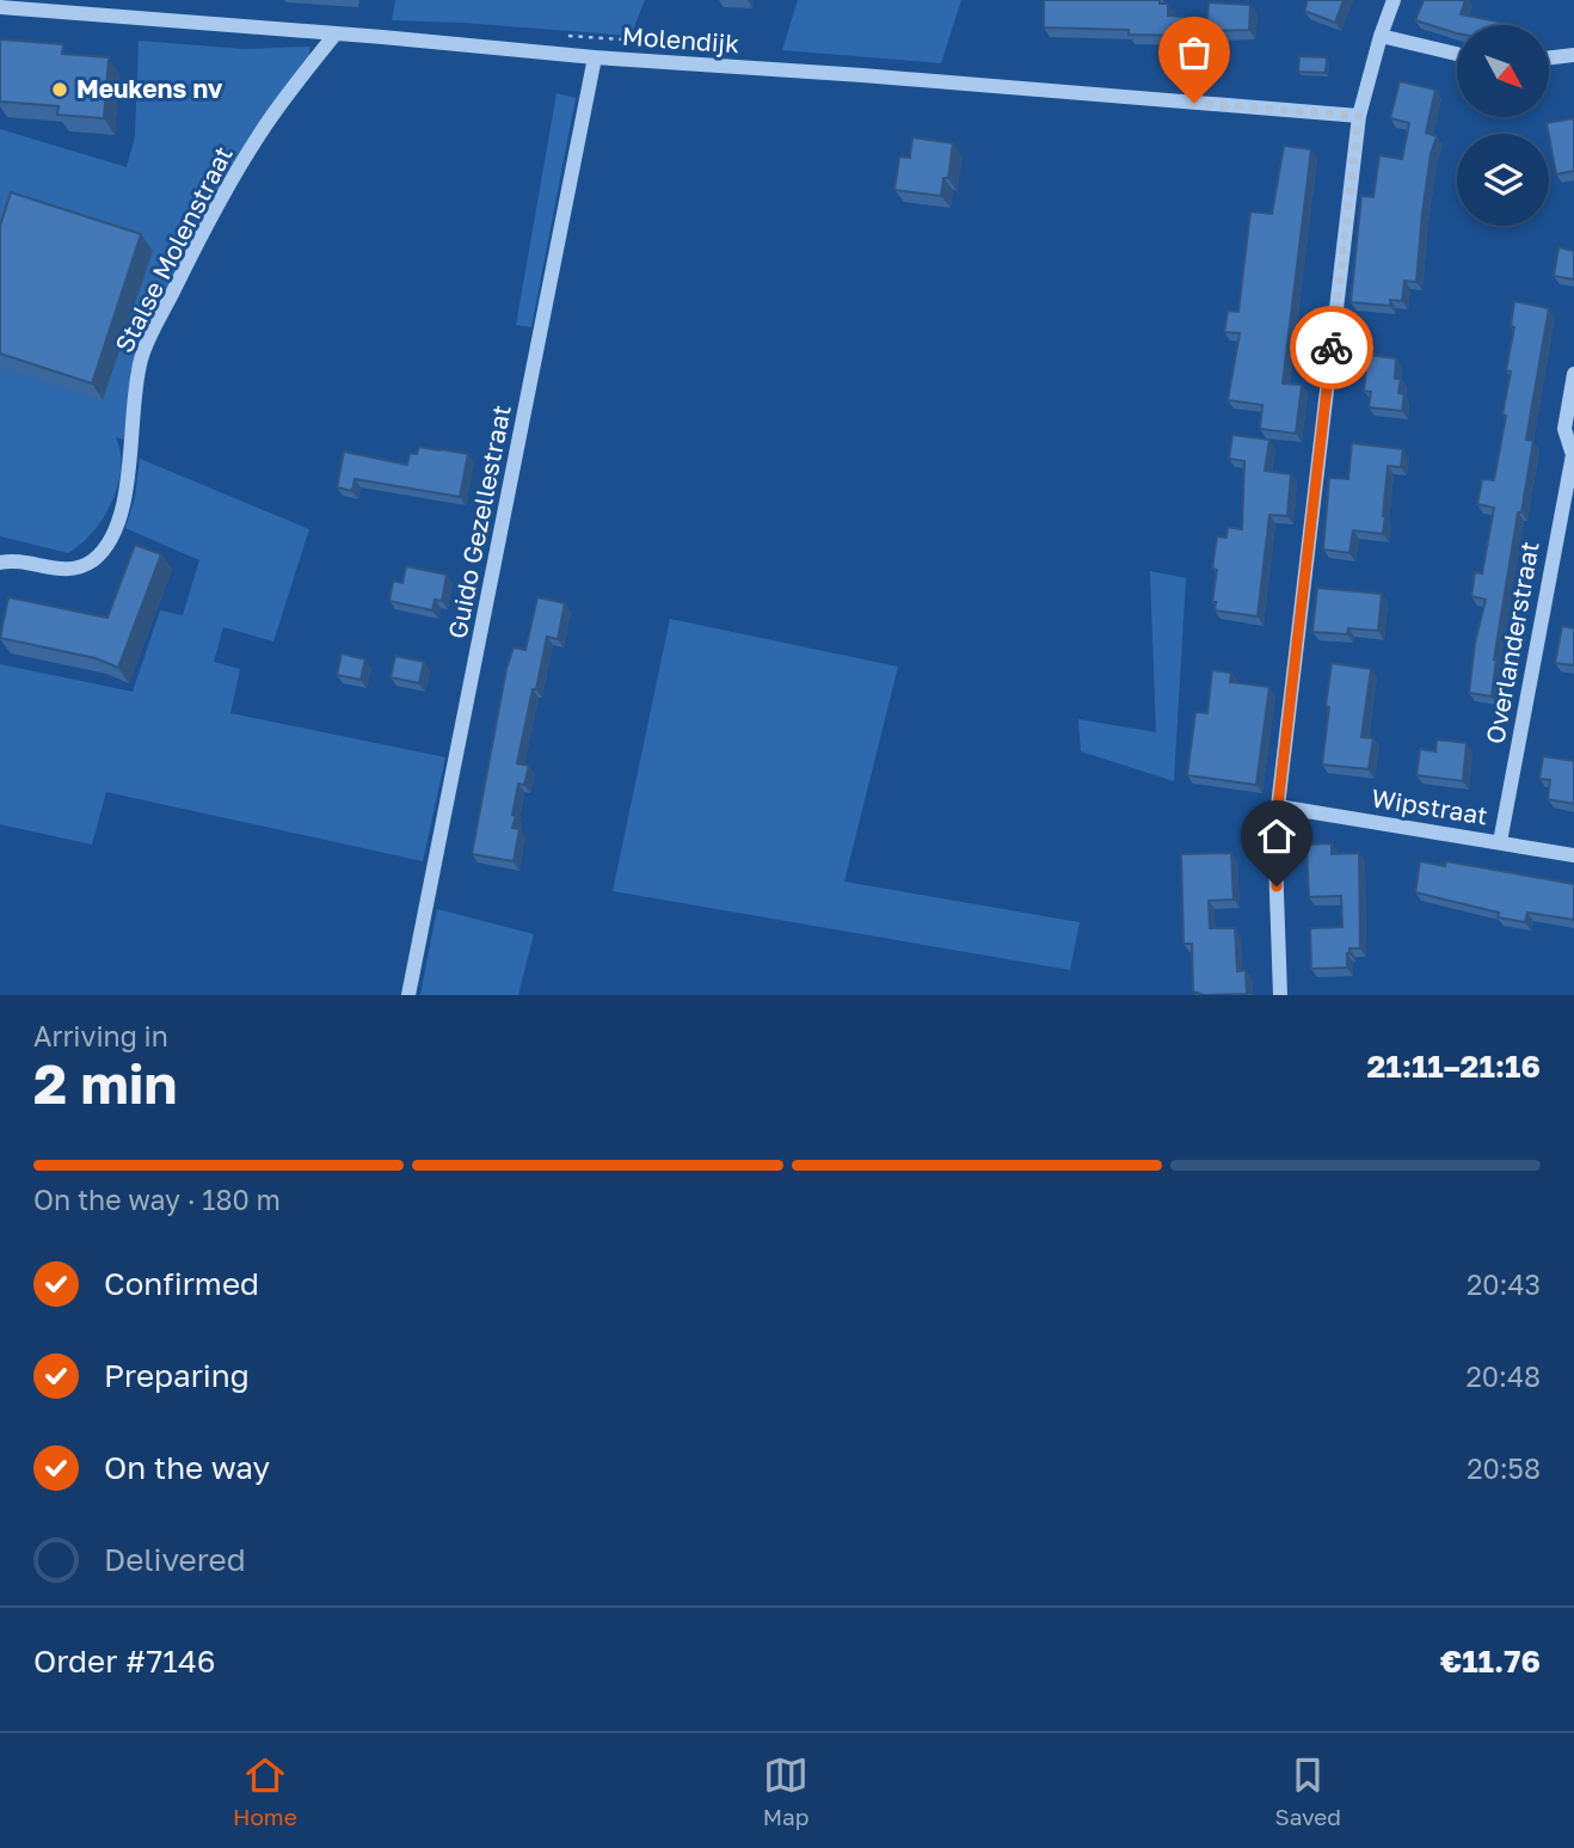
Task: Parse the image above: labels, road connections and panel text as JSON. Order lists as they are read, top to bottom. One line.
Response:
{"streets":{"street":["Molendijk","Stalse Molenstraat","Guido Gezellestraat","Overlanderstraat","Wipstraat"]},"crossings":[["Molendijk","Stalse Molenstraat"],["Molendijk","Guido Gezellestraat"],["Overlanderstraat","Wipstraat"]],"places":["Meukens nv"],"north":"bottom right","page":{"heading":["2 min","Arriving in","21:11–21:16"],"panel":["Order #7146","€11.76"],"bar":"On the way · 180 m","list":[["Confirmed","20:43"],["Preparing","20:48"],["On the way","20:58"],"Delivered"],"tabs":["Home","Map","Saved"]}}
